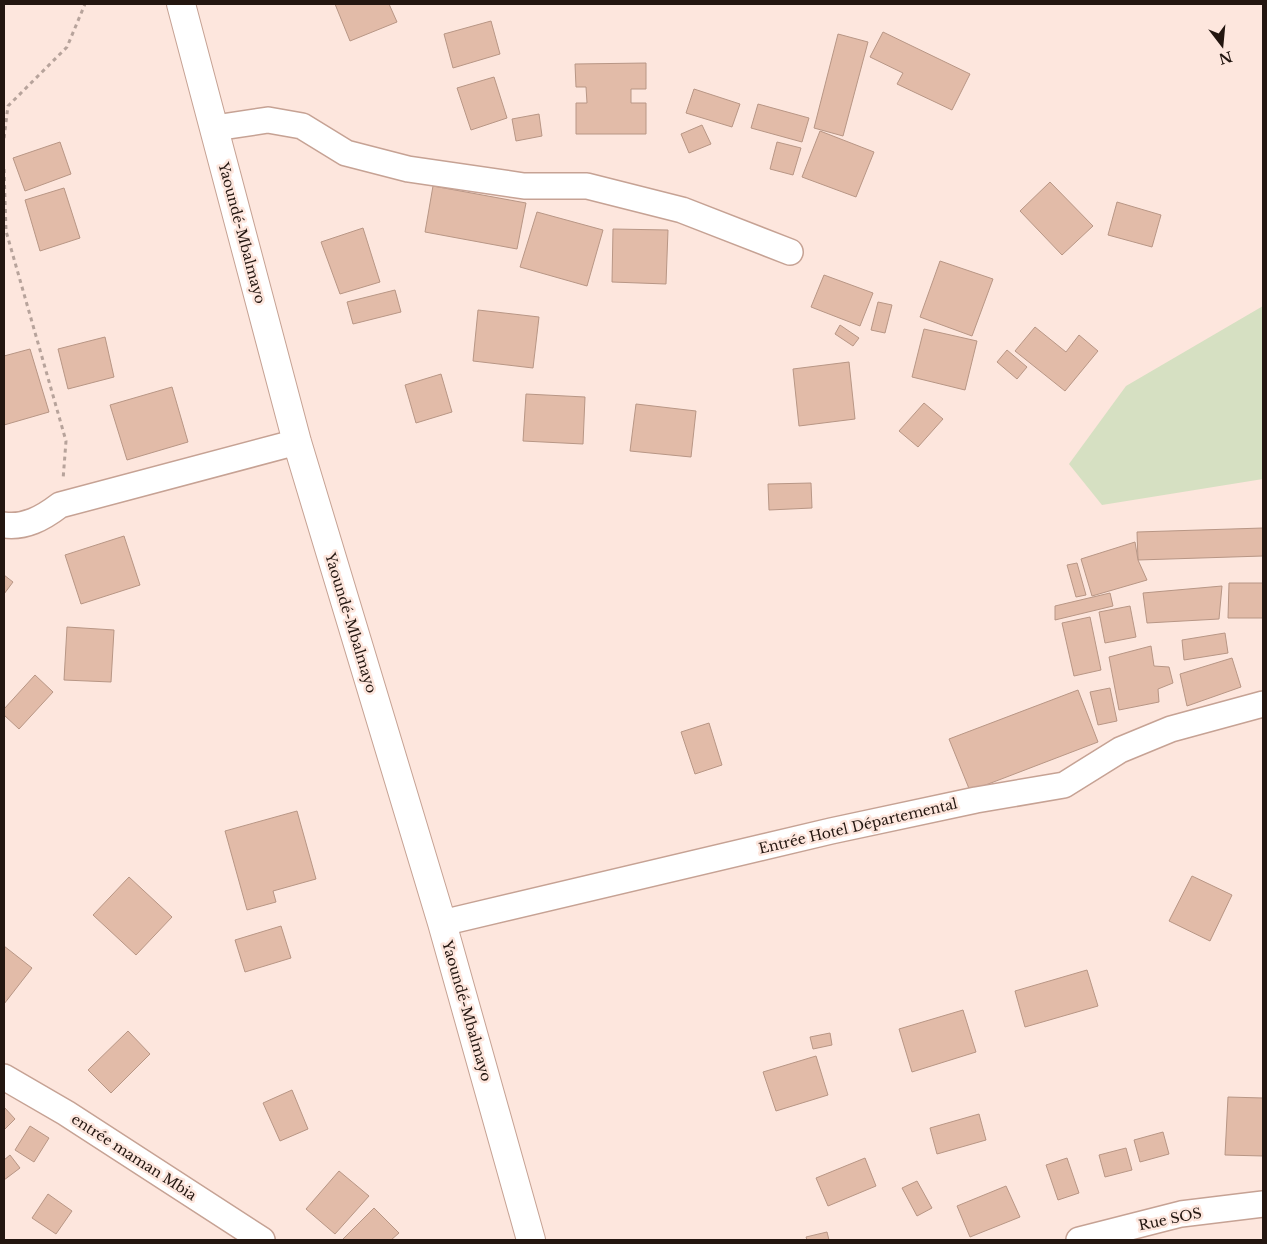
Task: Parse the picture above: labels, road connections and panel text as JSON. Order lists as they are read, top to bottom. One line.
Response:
{"streets":{"highway":["Yaoundé-Mbalmayo"],"street":["Entrée Hotel Départemental","entrée maman Mbia","Rue SOS"]},"crossings":[["Yaoundé-Mbalmayo","Entrée Hotel Départemental"]],"north":"bottom"}
